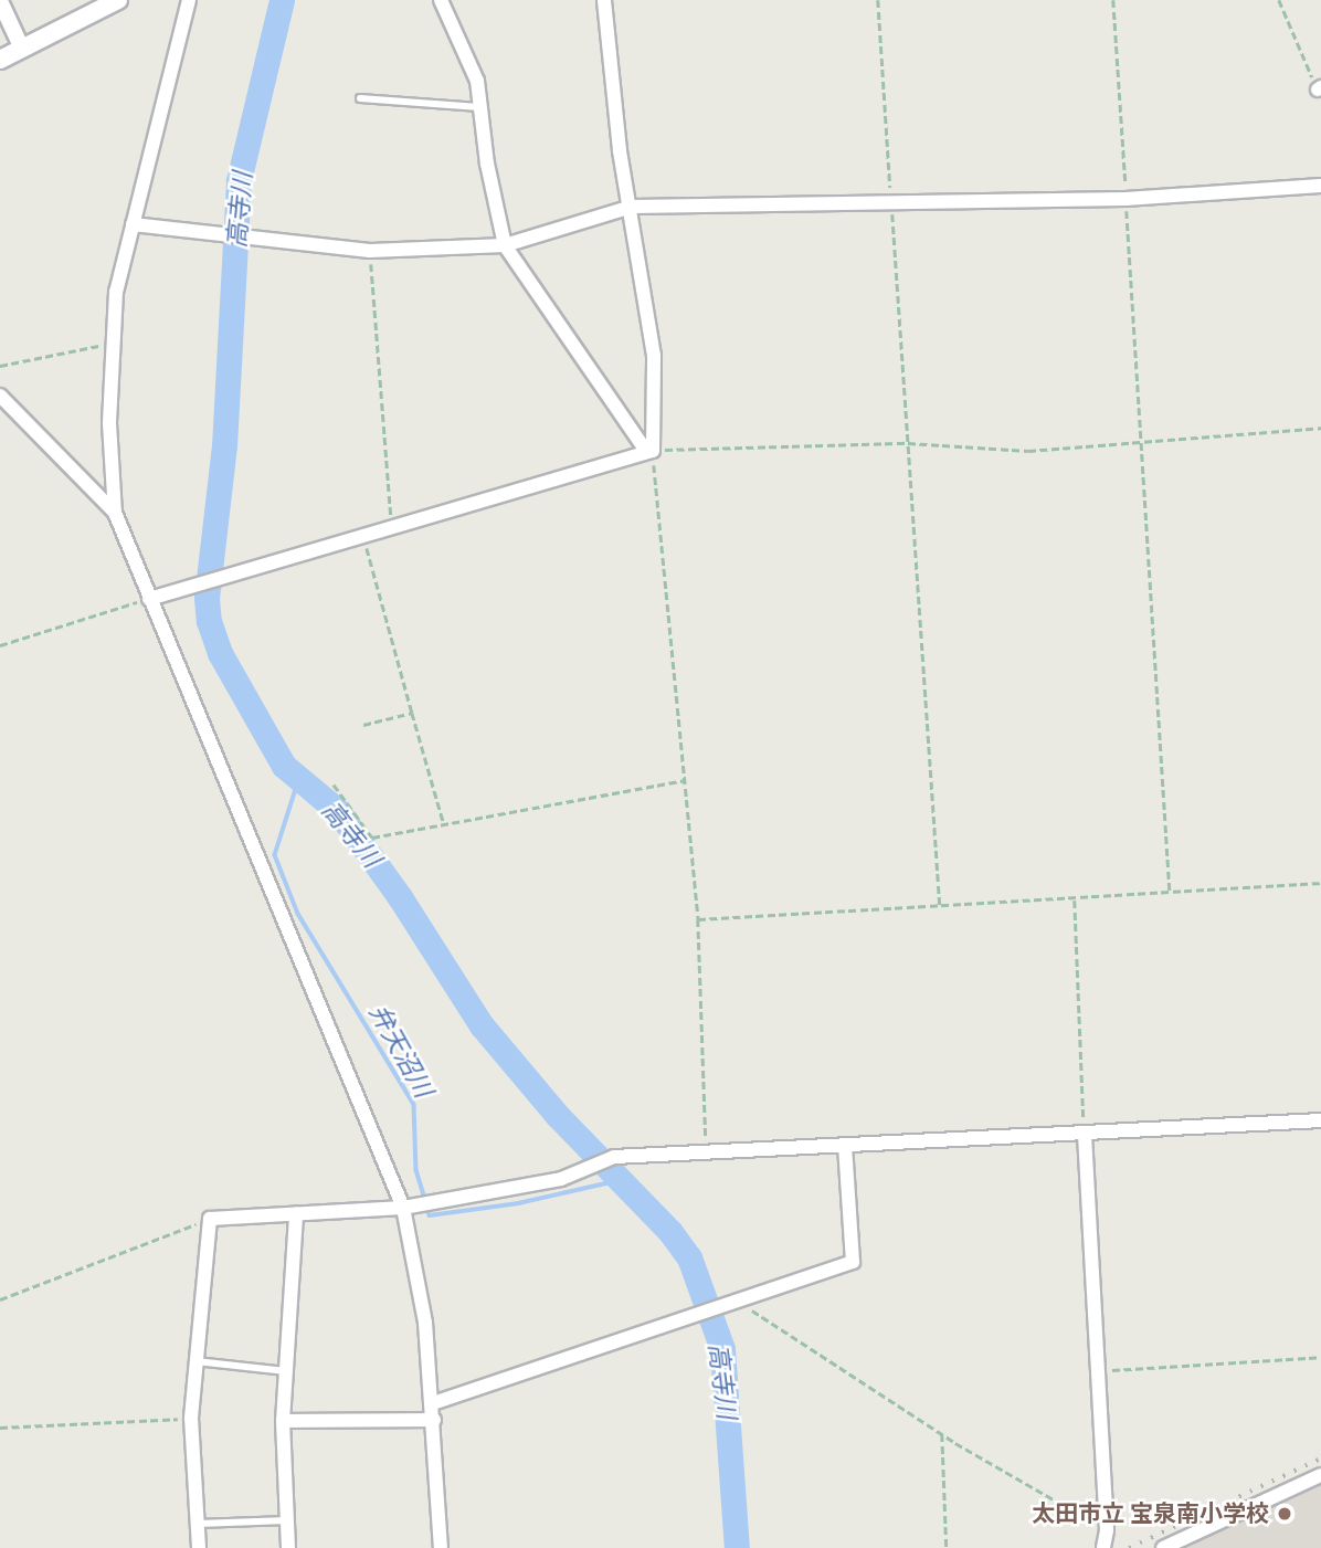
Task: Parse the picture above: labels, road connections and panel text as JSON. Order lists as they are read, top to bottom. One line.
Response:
{"water":["高寺川","弁天沼川"],"places":["太田市立 宝泉南小学校"]}
